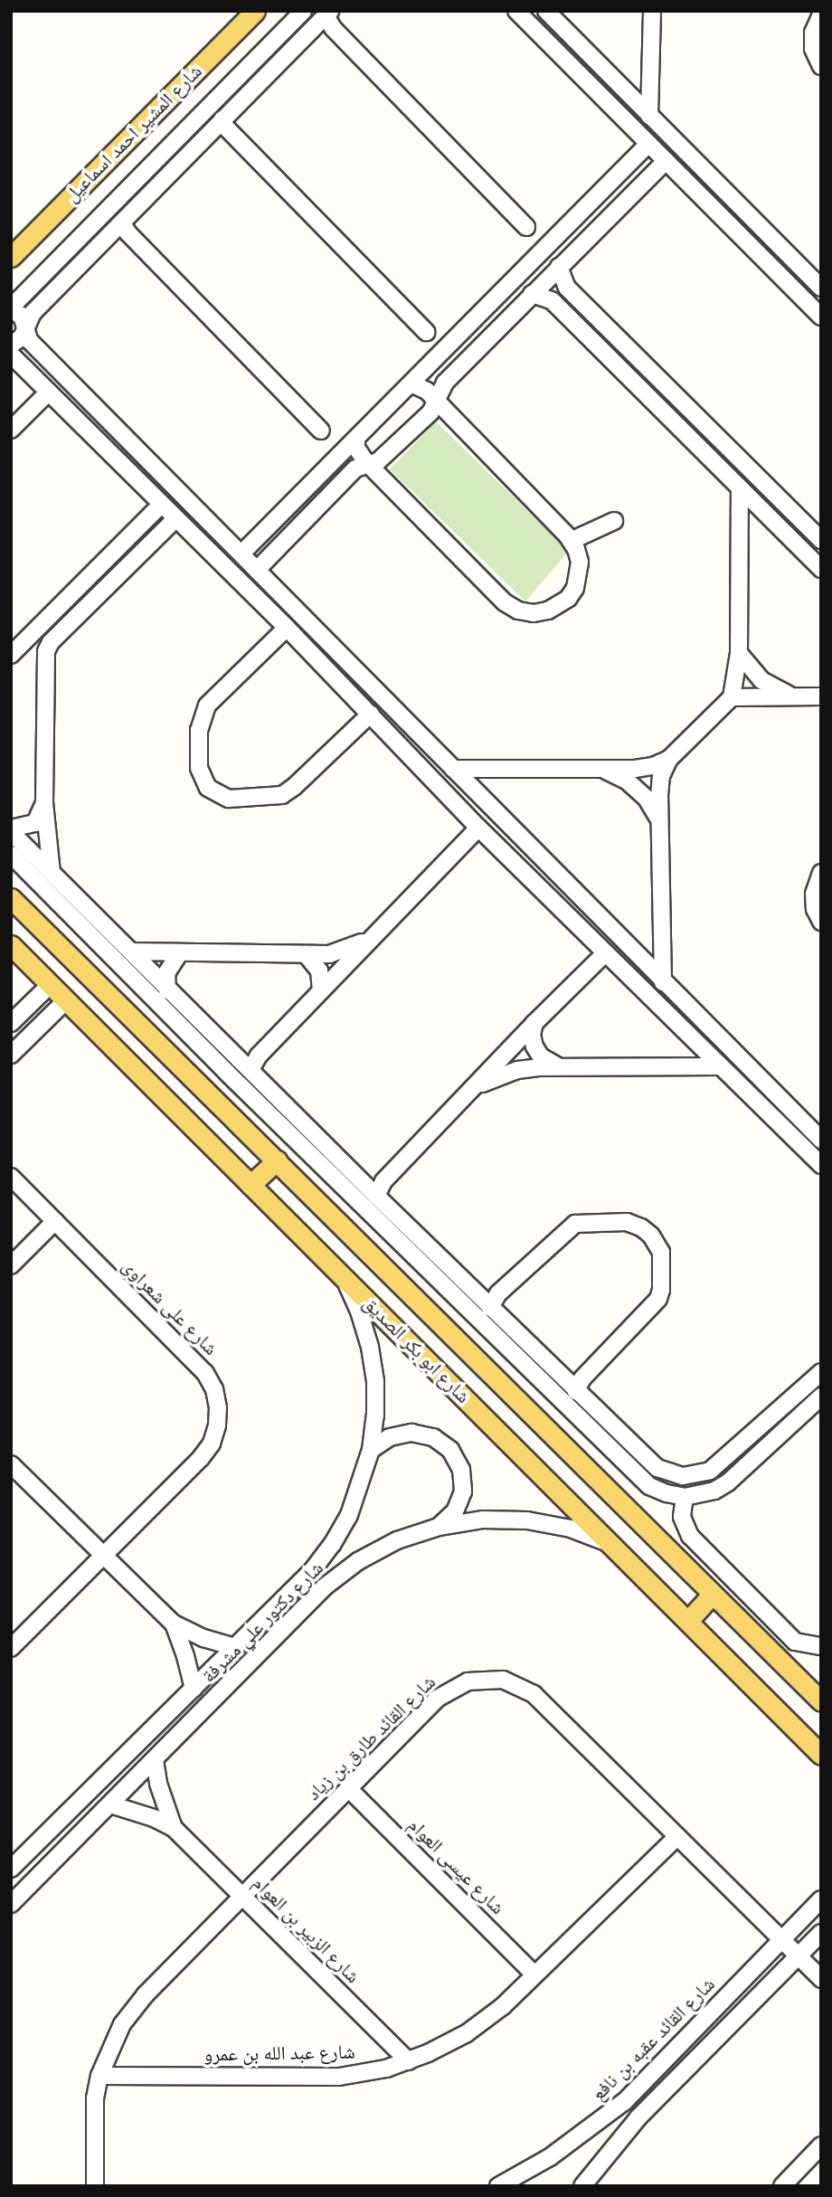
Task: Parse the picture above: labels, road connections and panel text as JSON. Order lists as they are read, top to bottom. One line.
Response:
{"streets":{"main road":["شارع المشير احمد اسماعيل","شارع ابو بكر الصديق"],"street":["شارع على شعراوى","شارع دكتور علي مشرفة","شارع القائد طارق بن زياد","شارع عيسى العوام","شارع الزبير بن العوام","شارع القائد عقبه بن نافع","شارع عبد الله بن عمرو"]},"crossings":[["شارع ابو بكر الصديق","شارع دكتور علي مشرفة"],["شارع دكتور علي مشرفة","شارع الزبير بن العوام"],["شارع القائد طارق بن زياد","شارع عيسى العوام"],["شارع القائد طارق بن زياد","شارع الزبير بن العوام"],["شارع القائد طارق بن زياد","شارع القائد عقبه بن نافع"],["شارع القائد طارق بن زياد","شارع عبد الله بن عمرو"],["شارع عيسى العوام","شارع عبد الله بن عمرو"],["شارع الزبير بن العوام","شارع عبد الله بن عمرو"]]}
